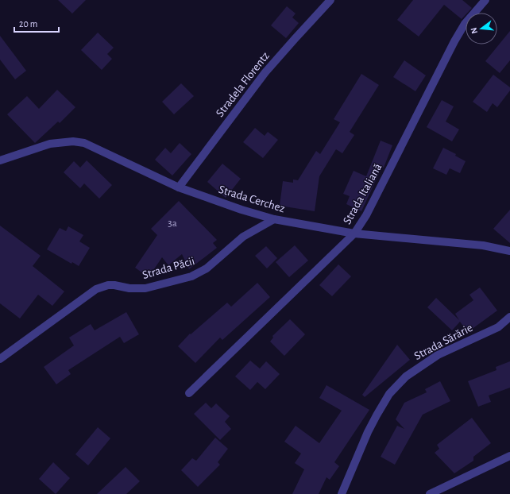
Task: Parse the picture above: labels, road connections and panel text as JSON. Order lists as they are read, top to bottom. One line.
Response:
{"streets":{"street":["Stradela Florentz","Strada Italiană","Strada Cerchez","Strada Păcii","Strada Sărărie"]},"crossings":[["Stradela Florentz","Strada Cerchez"],["Strada Italiană","Strada Cerchez"],["Strada Cerchez","Strada Păcii"]],"house_numbers":["3a"],"scale_bar":"20 m","north":"left"}
